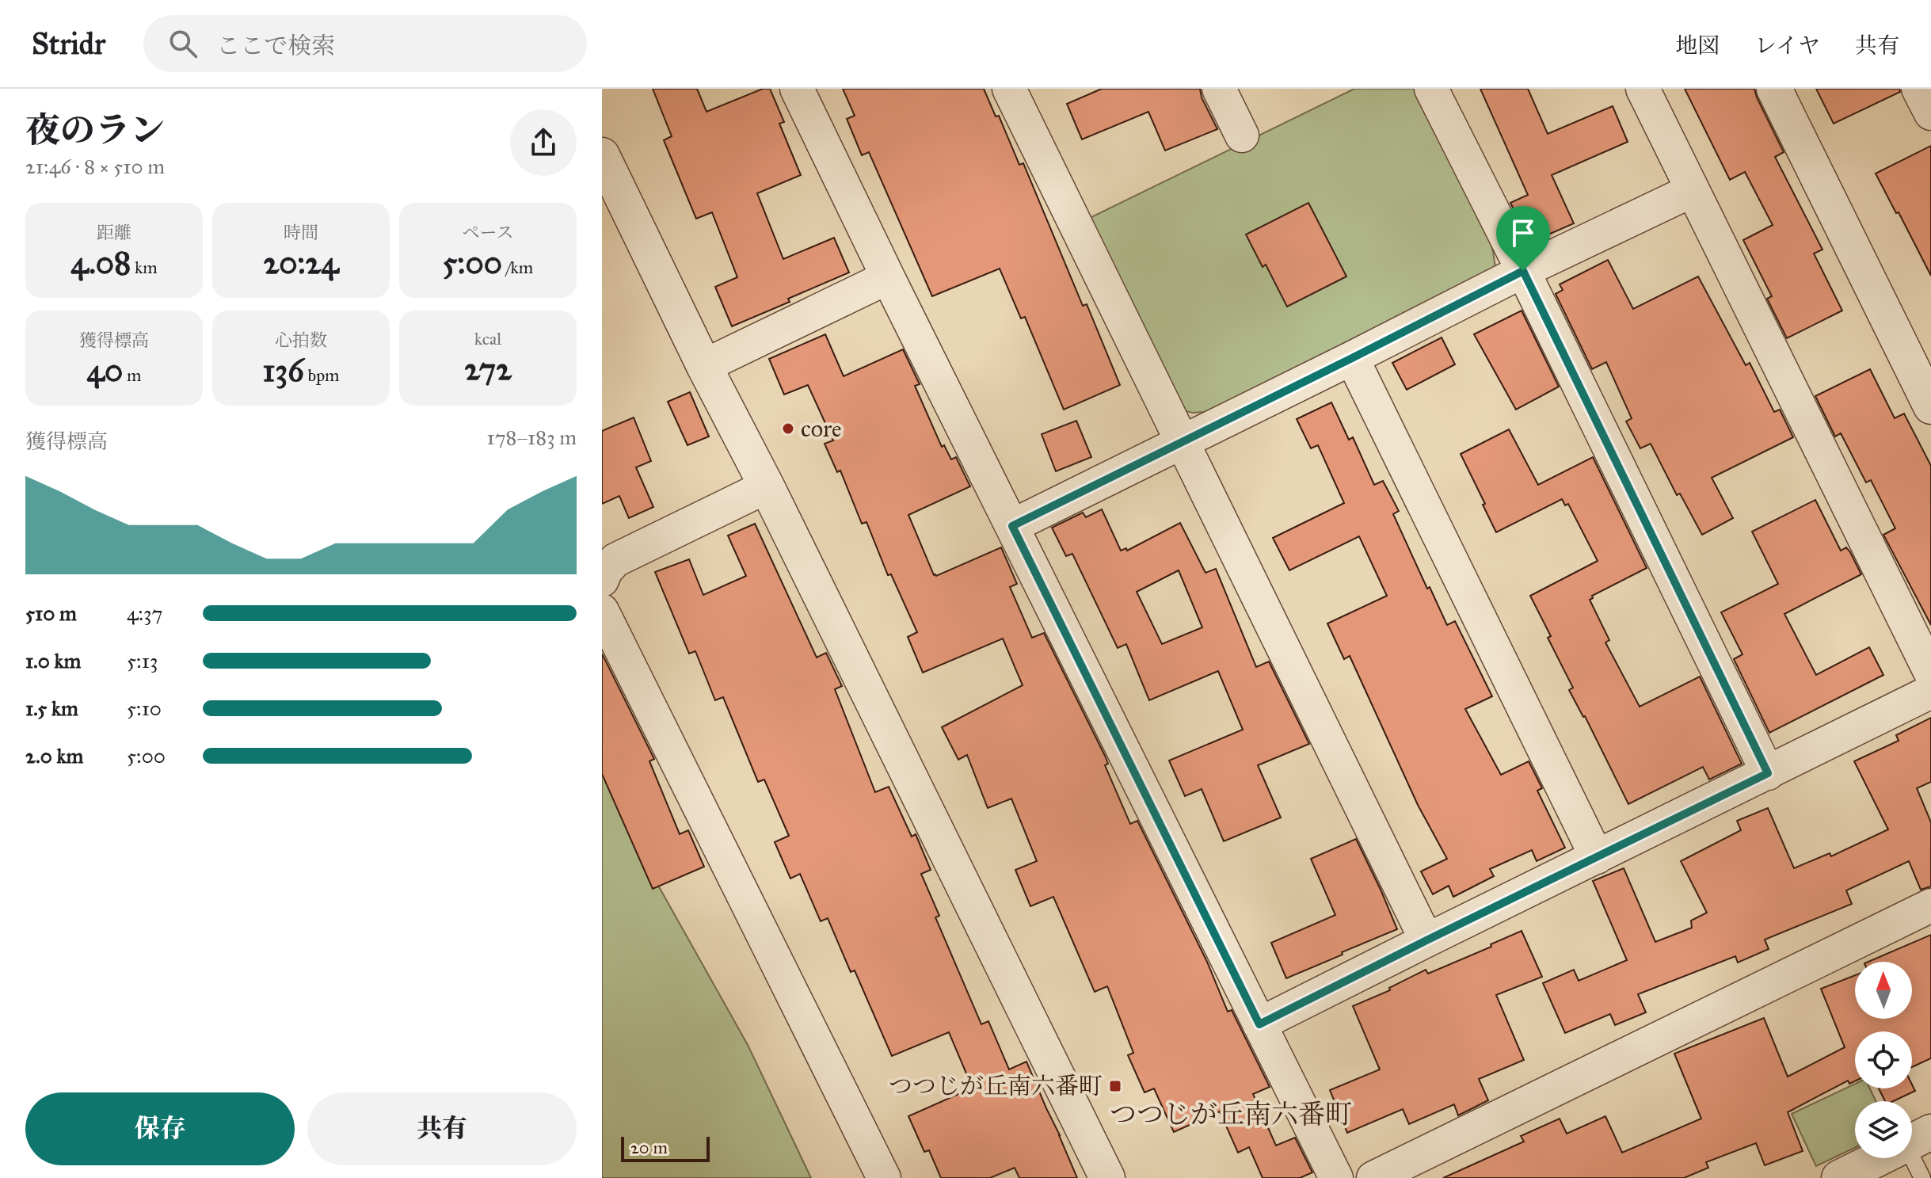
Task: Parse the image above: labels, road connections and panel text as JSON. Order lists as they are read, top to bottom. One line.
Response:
{"districts":["つつじが丘南六番町"],"places":{"other":["core"],"transit":["つつじが丘南六番町"]},"scale_bar":"20 m","north":"top","page":{"header":"Stridr","search":"ここで検索","nav":["地図","レイヤ","共有"],"heading":["夜のラン","21:46 · 8 × 510 m"],"stats":[["距離","4.08 km"],["時間","20:24"],["ペース","5:00 /km"],["獲得標高","40 m"],["心拍数","136 bpm"],["kcal","272"]],"chart":["獲得標高","178–183 m"],"list":[{"name":"510 m","note":"4:37"},{"name":"1.0 km","note":"5:13"},{"name":"1.5 km","note":"5:10"},{"name":"2.0 km","note":"5:00"}],"buttons":["保存","共有"],"scale":"20 m"}}
